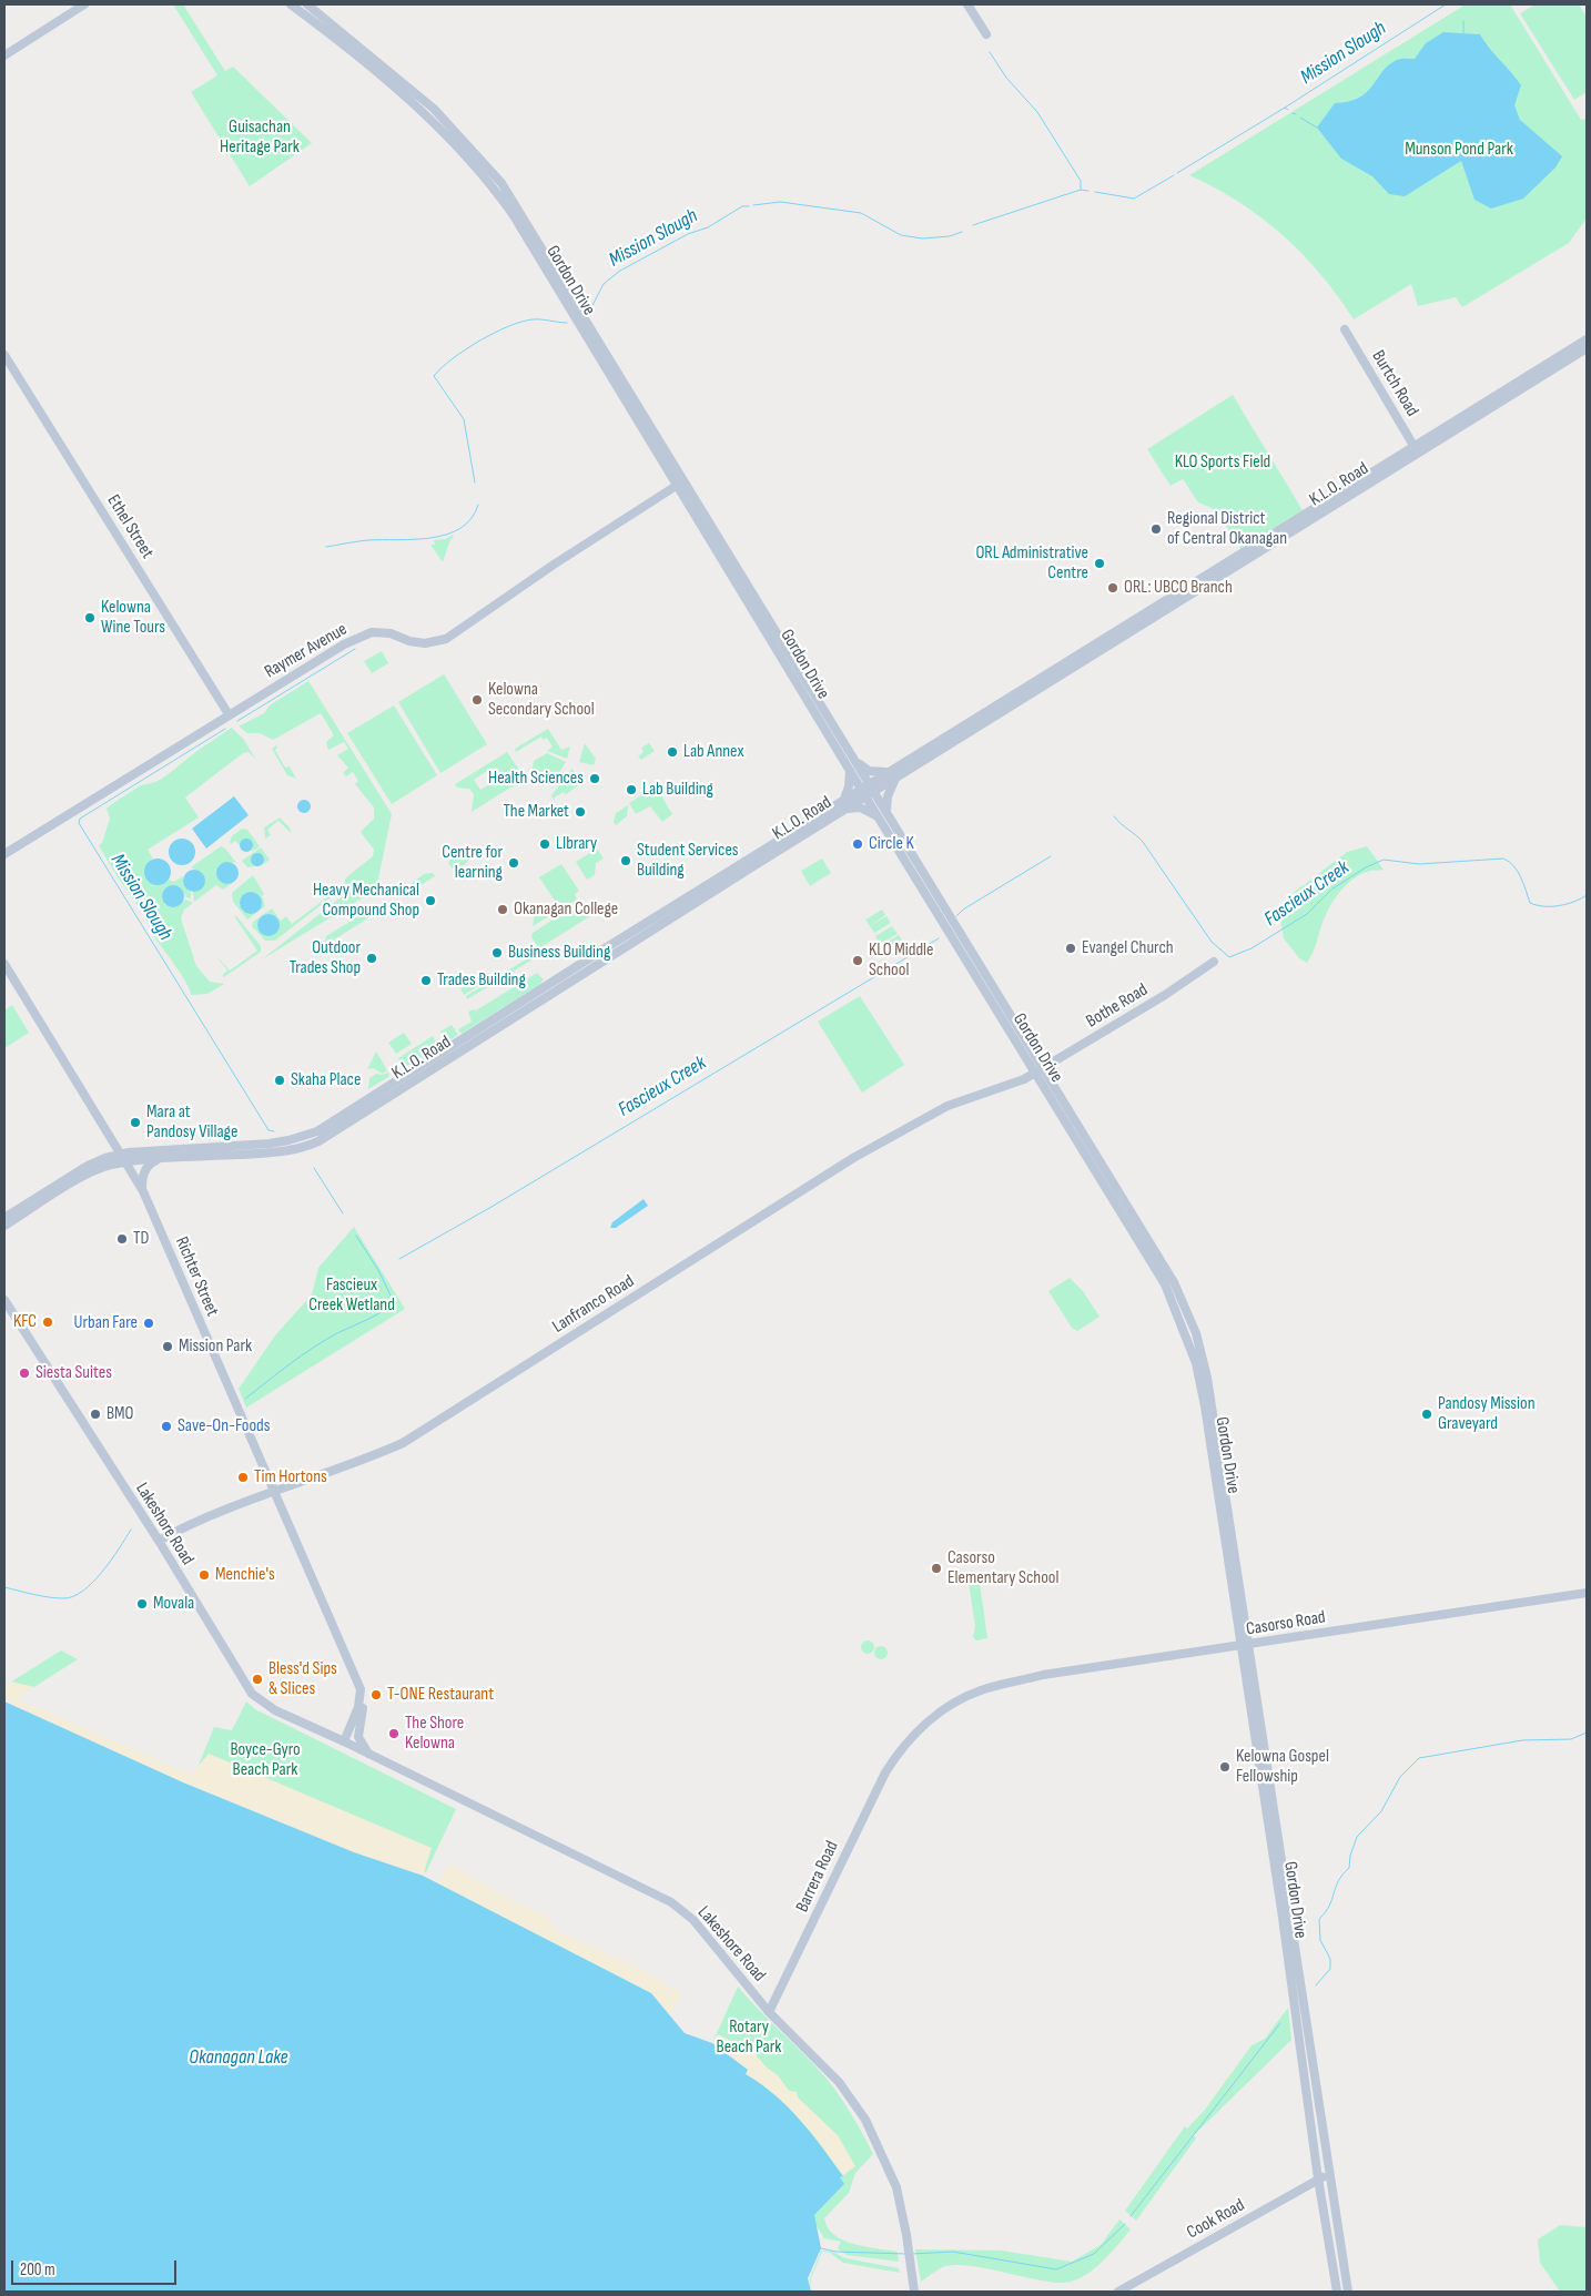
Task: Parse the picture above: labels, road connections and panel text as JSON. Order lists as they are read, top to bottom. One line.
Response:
{"streets":{"main road":["Gordon Drive","Burtch Road","K.L.O. Road","Ethel Street","Raymer Avenue","Bothe Road","Richter Street","Lanfranco Road","Lakeshore Road","Casorso Road","Barrera Road","Cook Road"]},"crossings":[["Gordon Drive","K.L.O. Road"],["Gordon Drive","Raymer Avenue"],["Gordon Drive","Bothe Road"],["Gordon Drive","Lanfranco Road"],["Gordon Drive","Casorso Road"],["Gordon Drive","Cook Road"],["Burtch Road","K.L.O. Road"],["K.L.O. Road","Richter Street"],["Ethel Street","Raymer Avenue"],["Bothe Road","Lanfranco Road"],["Richter Street","Lanfranco Road"],["Lanfranco Road","Lakeshore Road"],["Lakeshore Road","Barrera Road"],["Casorso Road","Barrera Road"]],"water":["Mission Slough","Fascieux Creek","Okanagan Lake"],"parks":["Guisachan Heritage Park","Munson Pond Park","KLO Sports Field","Fascieux Creek Wetland","Boyce-Gyro Beach Park","Rotary Beach Park"],"places":["Regional District of Central Okanagan","ORL Administrative Centre","ORL: UBCO Branch","Kelowna Wine Tours","Kelowna Secondary School","Lab Annex","Health Sciences","Lab Building","The Market","LIbrary","Circle K","Student Services Building","Centre for learning","Heavy Mechanical Compound Shop","Okanagan College","Evangel Church","Business Building","Outdoor Trades Shop","KLO Middle School","Trades Building","Skaha Place","Mara at Pandosy Village","TD","KFC","Urban Fare","Mission Park","Siesta Suites","BMO","Pandosy Mission Graveyard","Save-On-Foods","Tim Hortons","Casorso Elementary School","Menchie's","Movala","Bless'd Sips & Slices","T-ONE Restaurant","The Shore Kelowna","Kelowna Gospel Fellowship"],"scale_bar":"200 m"}
